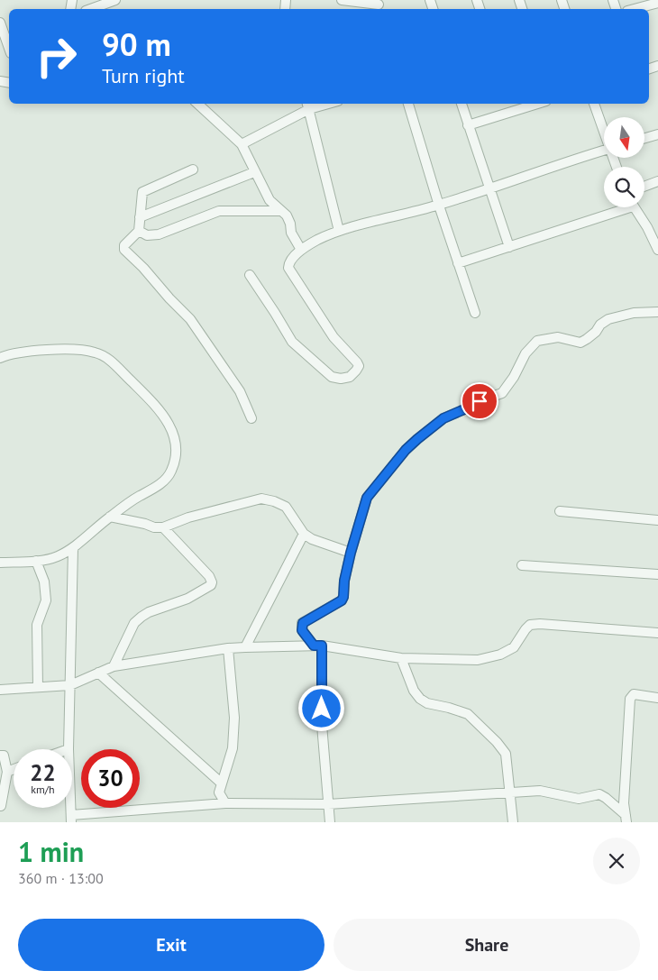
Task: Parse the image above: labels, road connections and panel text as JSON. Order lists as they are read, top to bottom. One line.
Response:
{"north":"bottom","page":{"turn":["90 m","Turn right"],"speed":"22 km/h","limit":"30","heading":["1 min","360 m · 13:00"],"buttons":["Exit","Share"]}}
